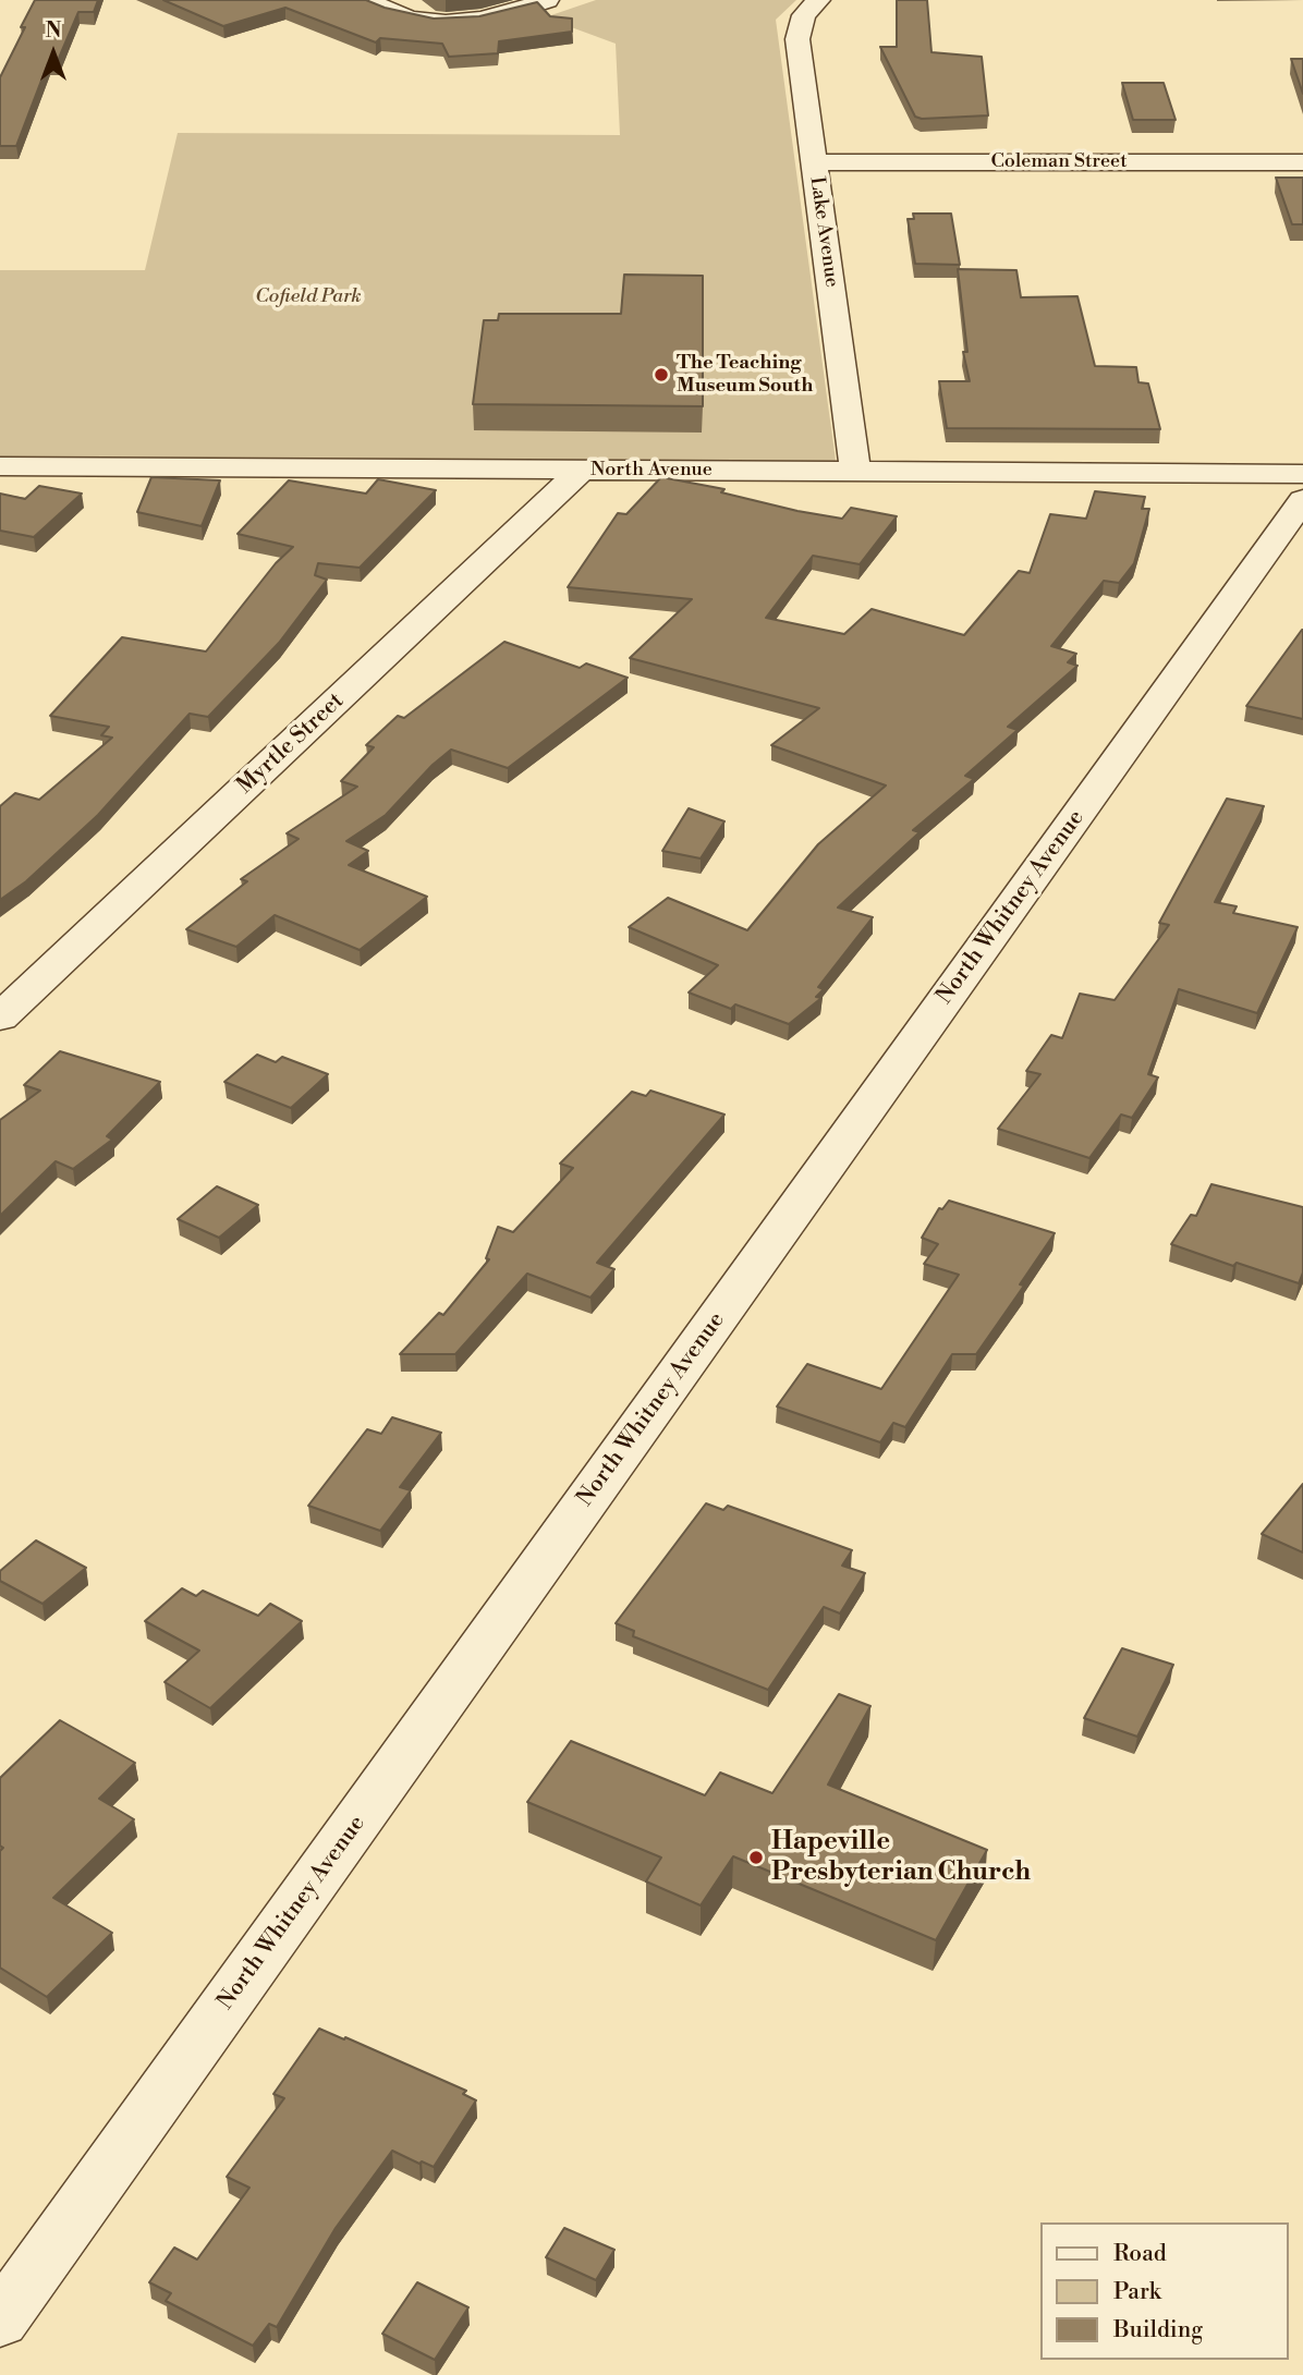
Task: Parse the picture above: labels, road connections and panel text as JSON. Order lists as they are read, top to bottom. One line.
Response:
{"streets":{"street":["Coleman Street","Lake Avenue","North Avenue","Myrtle Street","North Whitney Avenue"]},"crossings":[["Coleman Street","Lake Avenue"],["Lake Avenue","North Avenue"],["North Avenue","Myrtle Street"]],"parks":["Cofield Park"],"places":["The Teaching Museum South","Hapeville Presbyterian Church"],"legend":["Road","Park","Building"],"north":"top"}
